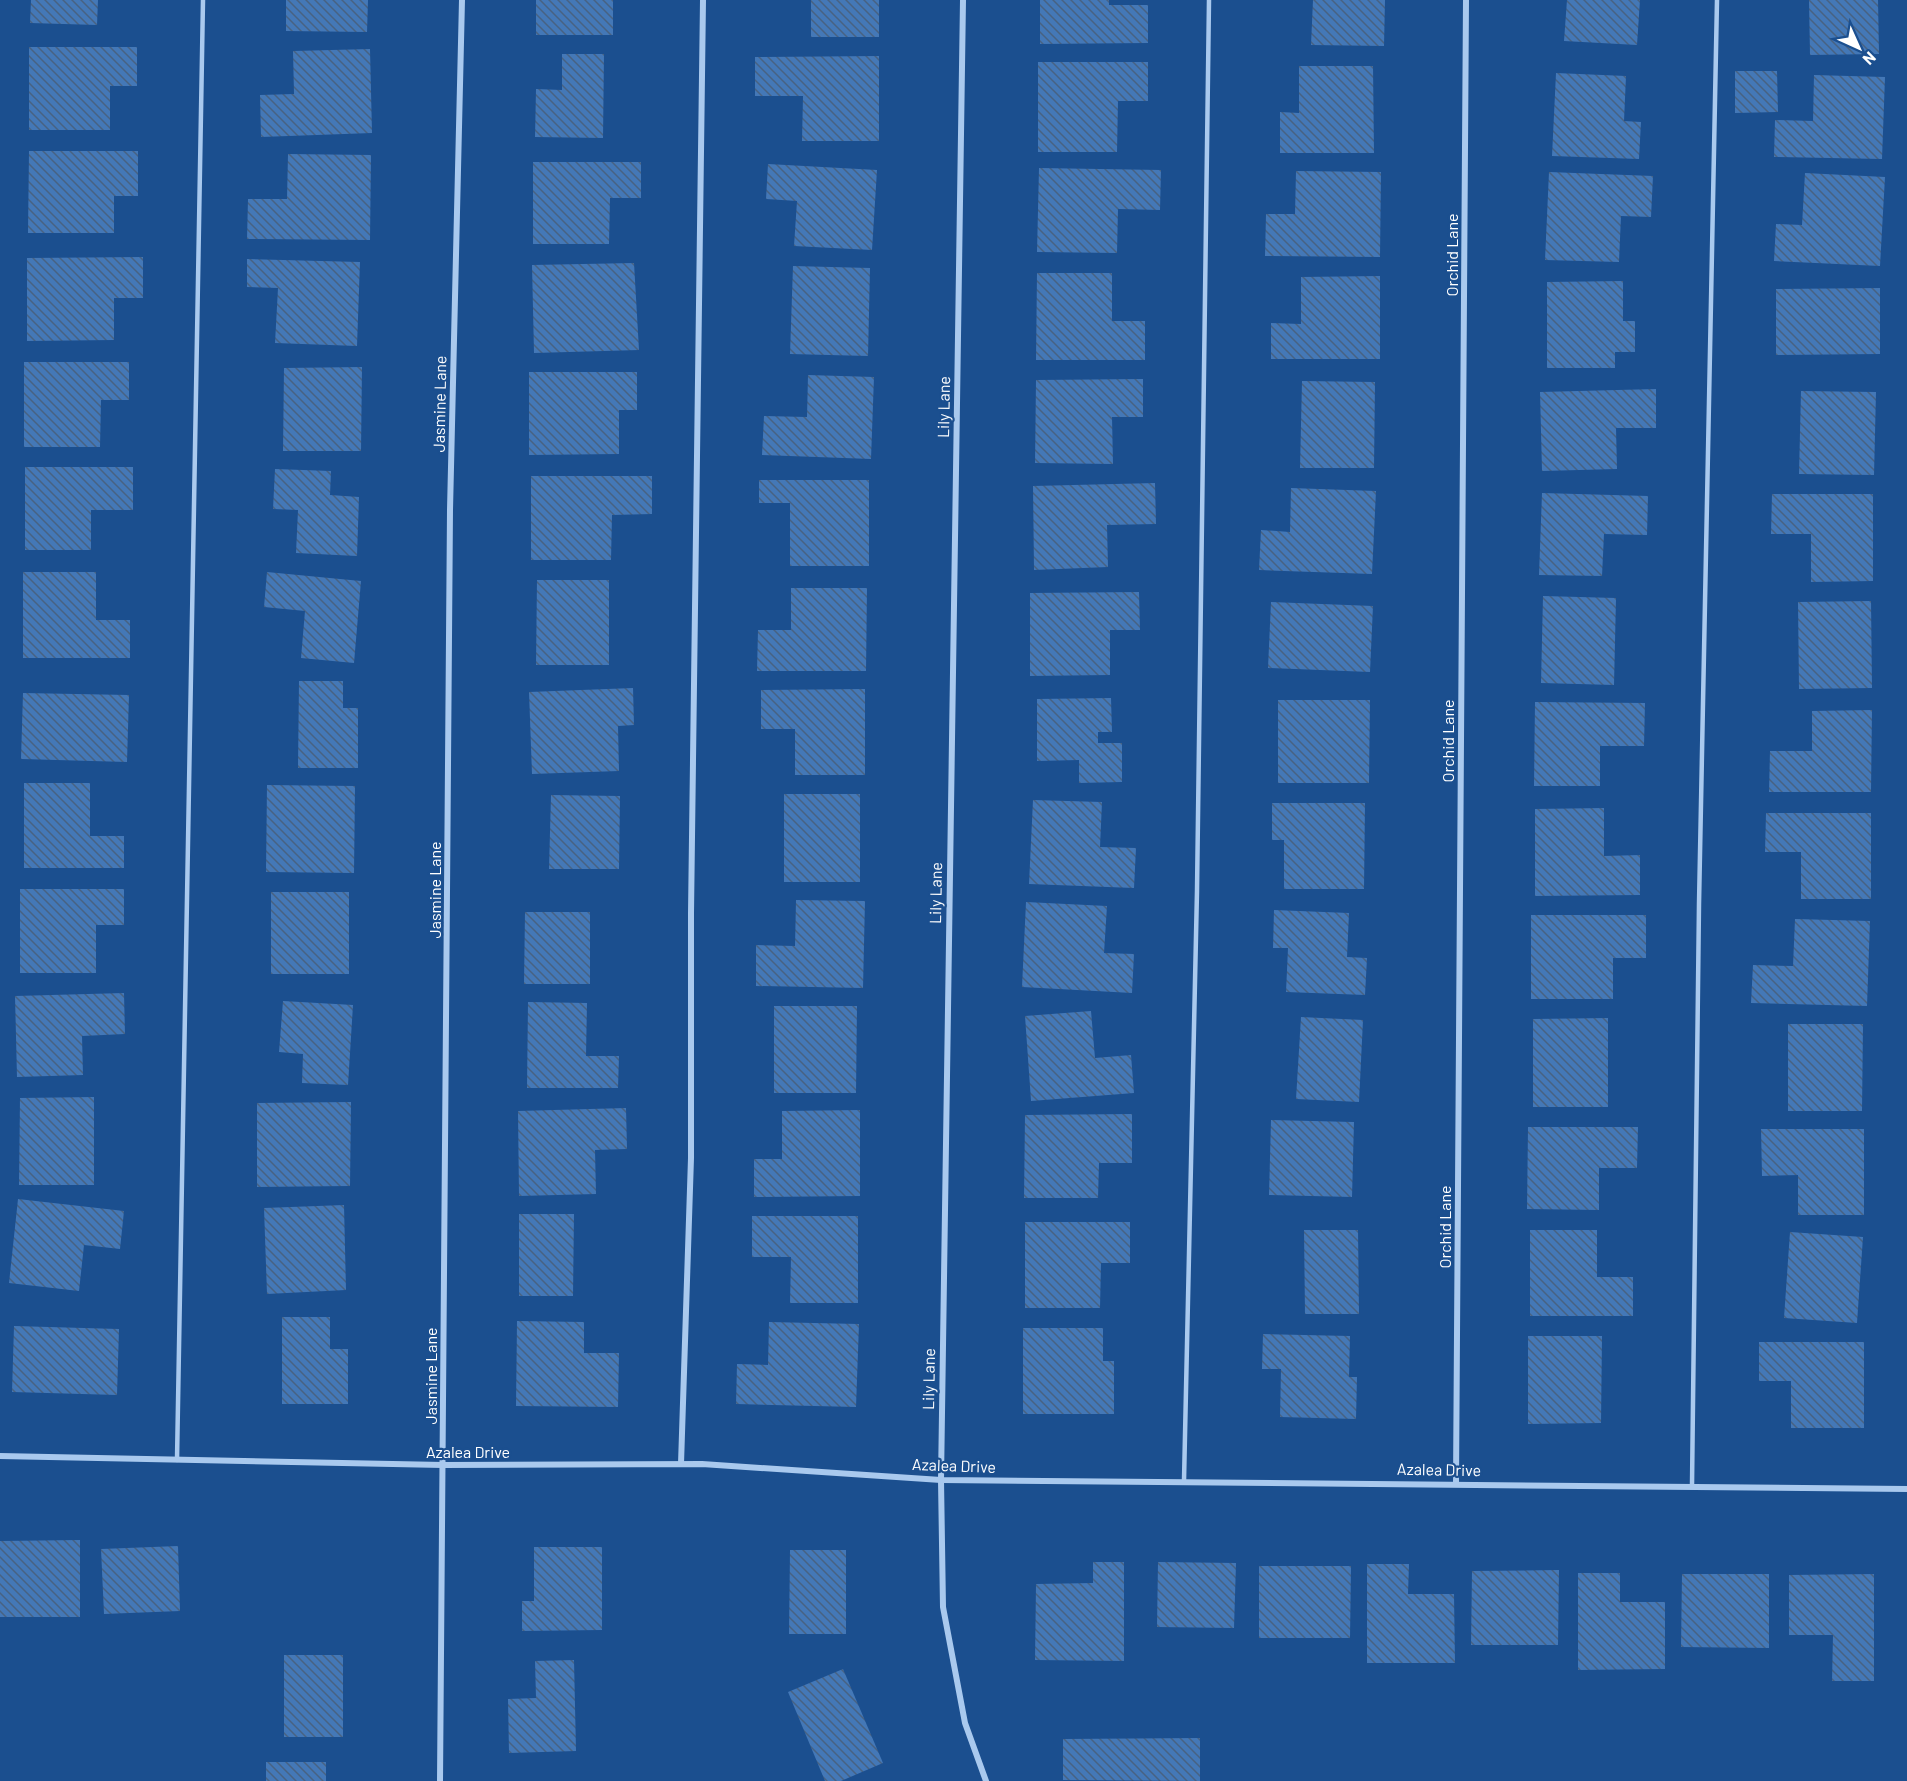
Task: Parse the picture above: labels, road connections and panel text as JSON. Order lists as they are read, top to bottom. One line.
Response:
{"streets":{"street":["Orchid Lane","Jasmine Lane","Lily Lane","Azalea Drive"]},"crossings":[["Orchid Lane","Azalea Drive"],["Jasmine Lane","Azalea Drive"],["Lily Lane","Azalea Drive"]],"north":"bottom right"}
